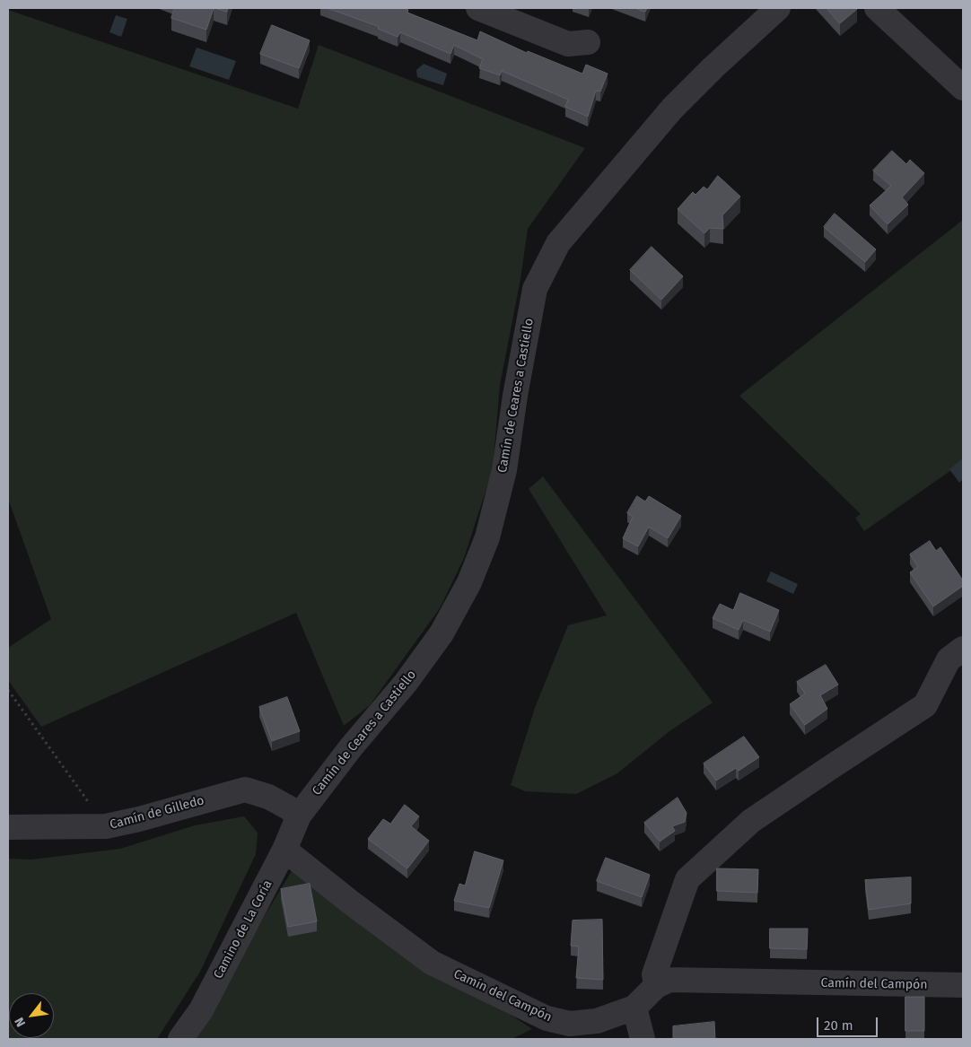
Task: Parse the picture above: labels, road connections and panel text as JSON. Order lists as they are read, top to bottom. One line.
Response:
{"streets":{"street":["Camín de Ceares a Castiello","Camín de Gilledo","Camino de La Coría","Camín del Campón"]},"crossings":[["Camín de Ceares a Castiello","Camín de Gilledo"],["Camín de Ceares a Castiello","Camino de La Coría"],["Camín de Gilledo","Camino de La Coría"],["Camino de La Coría","Camín del Campón"]],"scale_bar":"20 m","north":"bottom left"}
